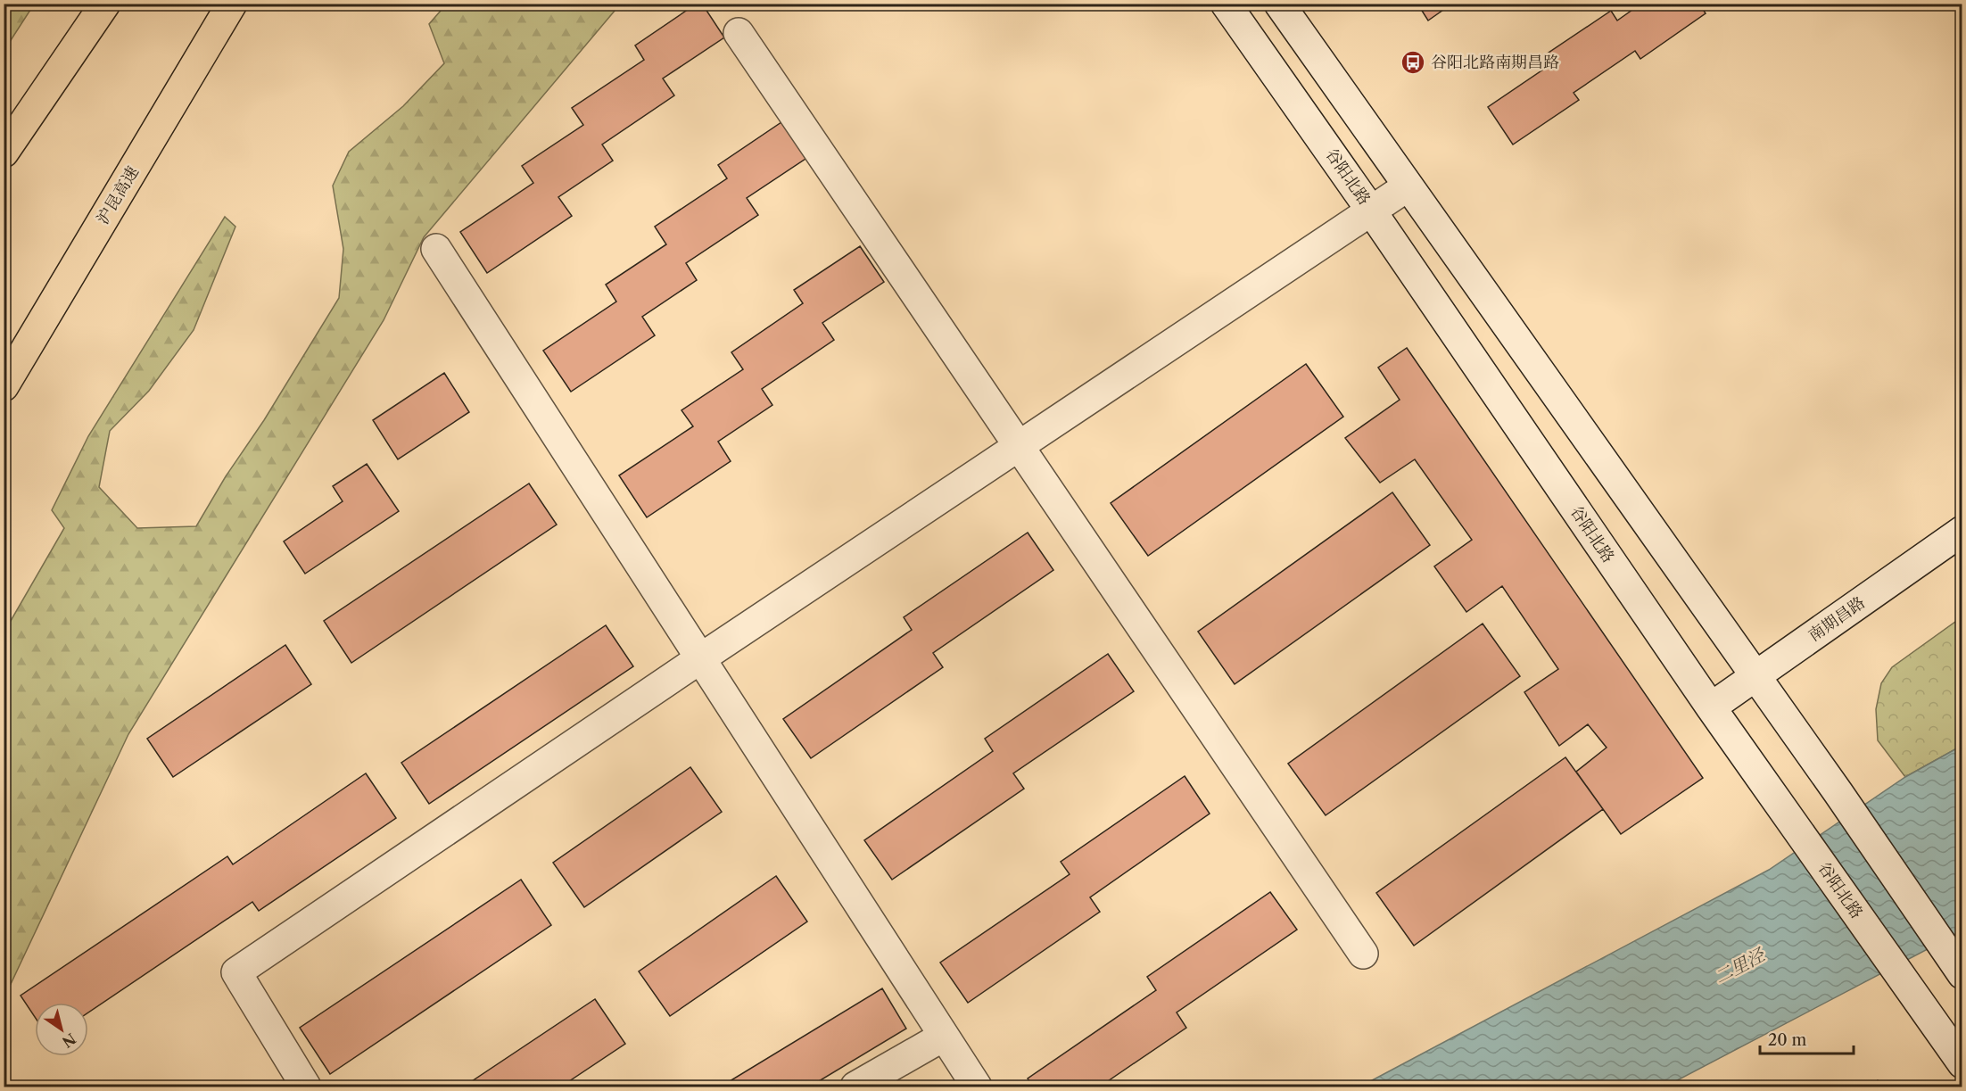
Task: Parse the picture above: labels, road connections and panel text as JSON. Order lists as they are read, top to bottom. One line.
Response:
{"streets":{"highway":["沪昆高速"],"street":["谷阳北路","南期昌路"]},"crossings":[["谷阳北路","南期昌路"]],"water":["二里泾"],"places":{"bus stop":["谷阳北路南期昌路"]},"scale_bar":"20 m","north":"bottom right"}
